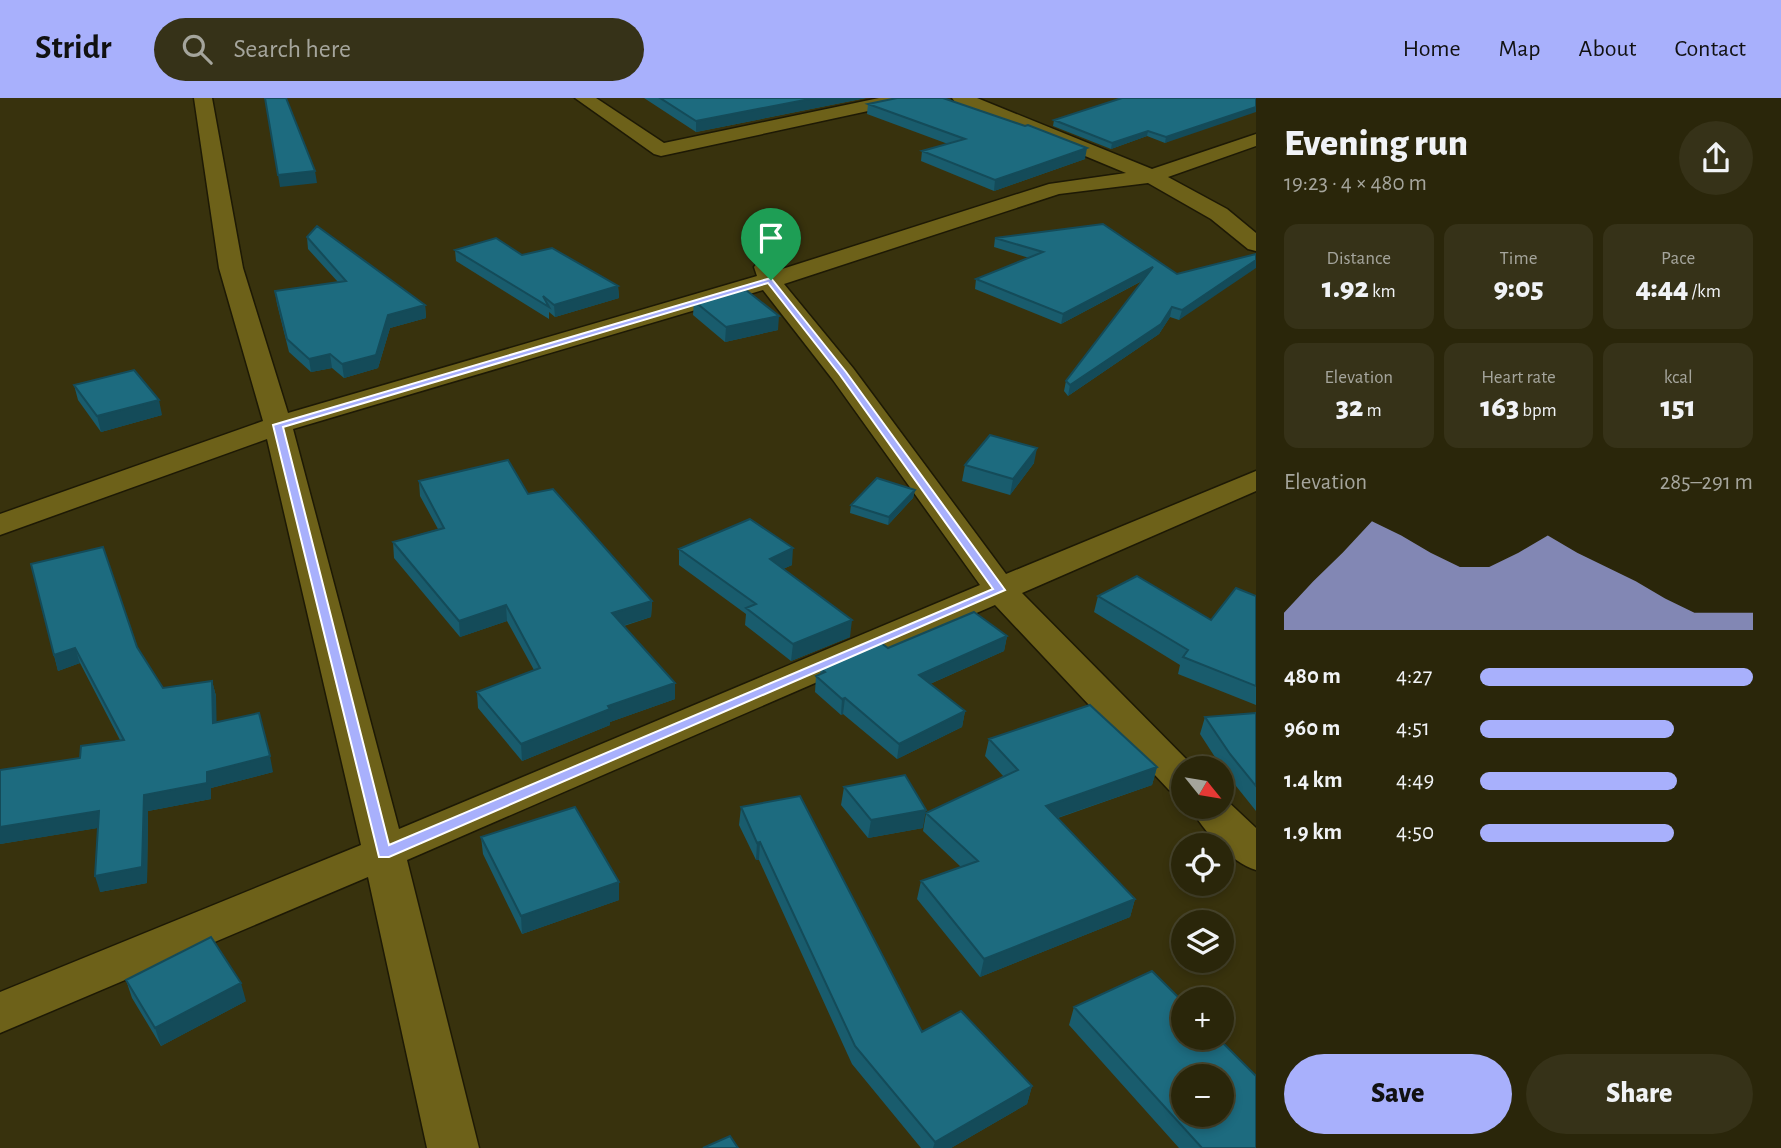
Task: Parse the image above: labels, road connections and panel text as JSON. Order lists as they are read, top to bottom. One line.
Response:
{"north":"bottom right","page":{"header":"Stridr","search":"Search here","nav":["Home","Map","About","Contact"],"heading":["Evening run","19:23 · 4 × 480 m"],"stats":[["Distance","1.92 km"],["Time","9:05"],["Pace","4:44 /km"],["Elevation","32 m"],["Heart rate","163 bpm"],["kcal","151"]],"chart":["Elevation","285–291 m"],"list":[{"name":"480 m","note":"4:27"},{"name":"960 m","note":"4:51"},{"name":"1.4 km","note":"4:49"},{"name":"1.9 km","note":"4:50"}],"map_buttons":["+","−"],"buttons":["Save","Share"]}}
